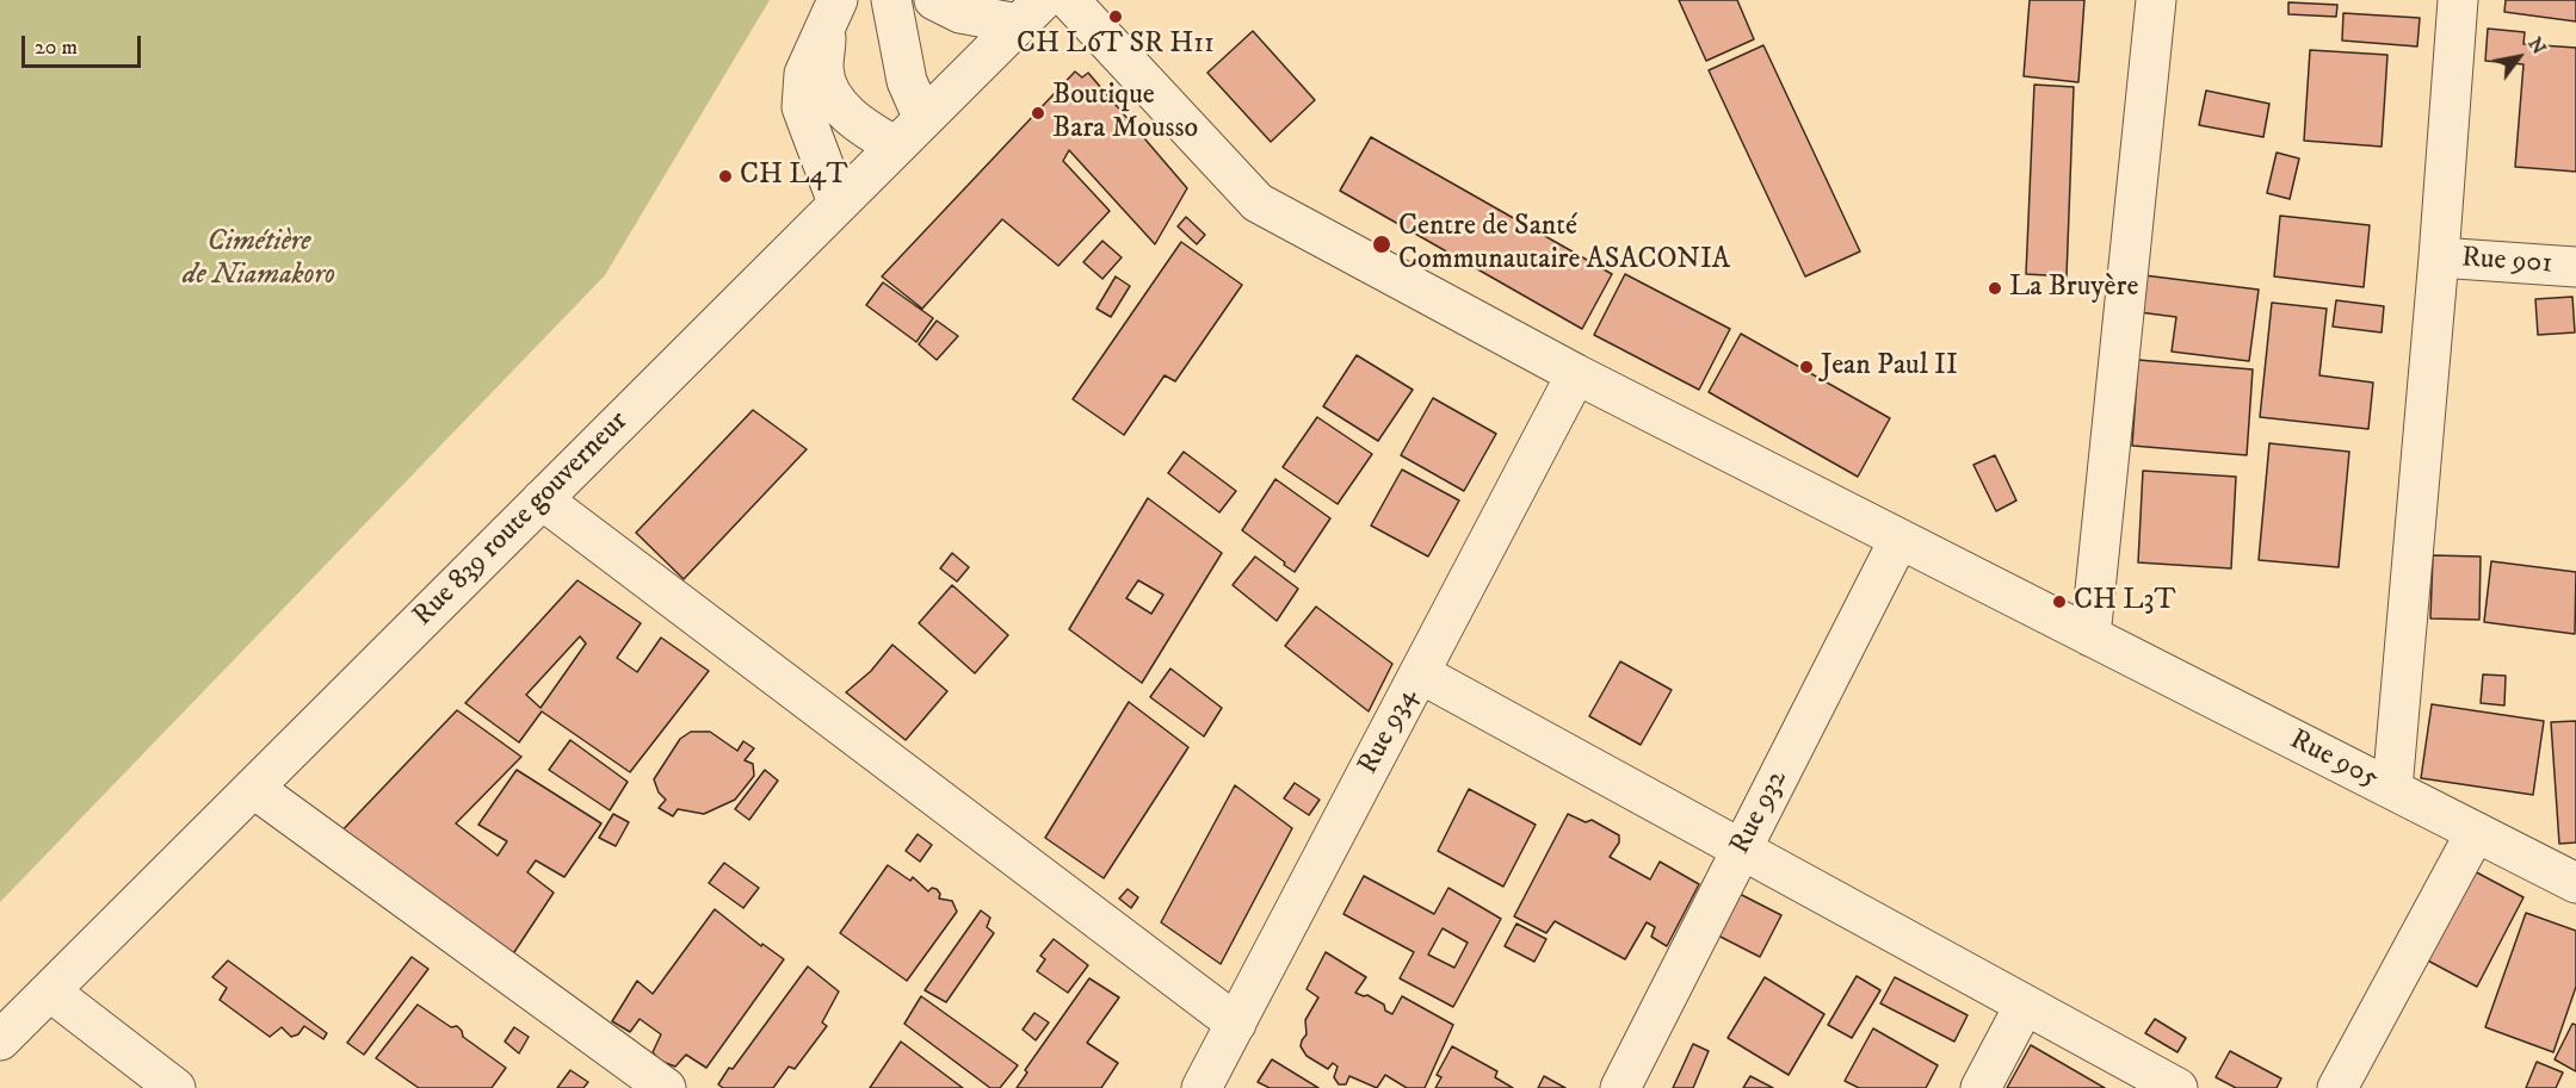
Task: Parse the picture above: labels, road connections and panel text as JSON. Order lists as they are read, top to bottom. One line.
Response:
{"streets":{"street":["Rue 901","Rue 839 route gouverneur","Rue 934","Rue 905","Rue 932"]},"crossings":[["Rue 934","Rue 905"],["Rue 905","Rue 932"]],"parks":["Cimétière de Niamakoro"],"places":["CH L6T SR H11","Boutique Bara Mousso","CH L4T","Centre de Santé Communautaire ASACONIA","La Bruyère","Jean Paul II","CH L3T"],"scale_bar":"20 m","north":"top right"}
